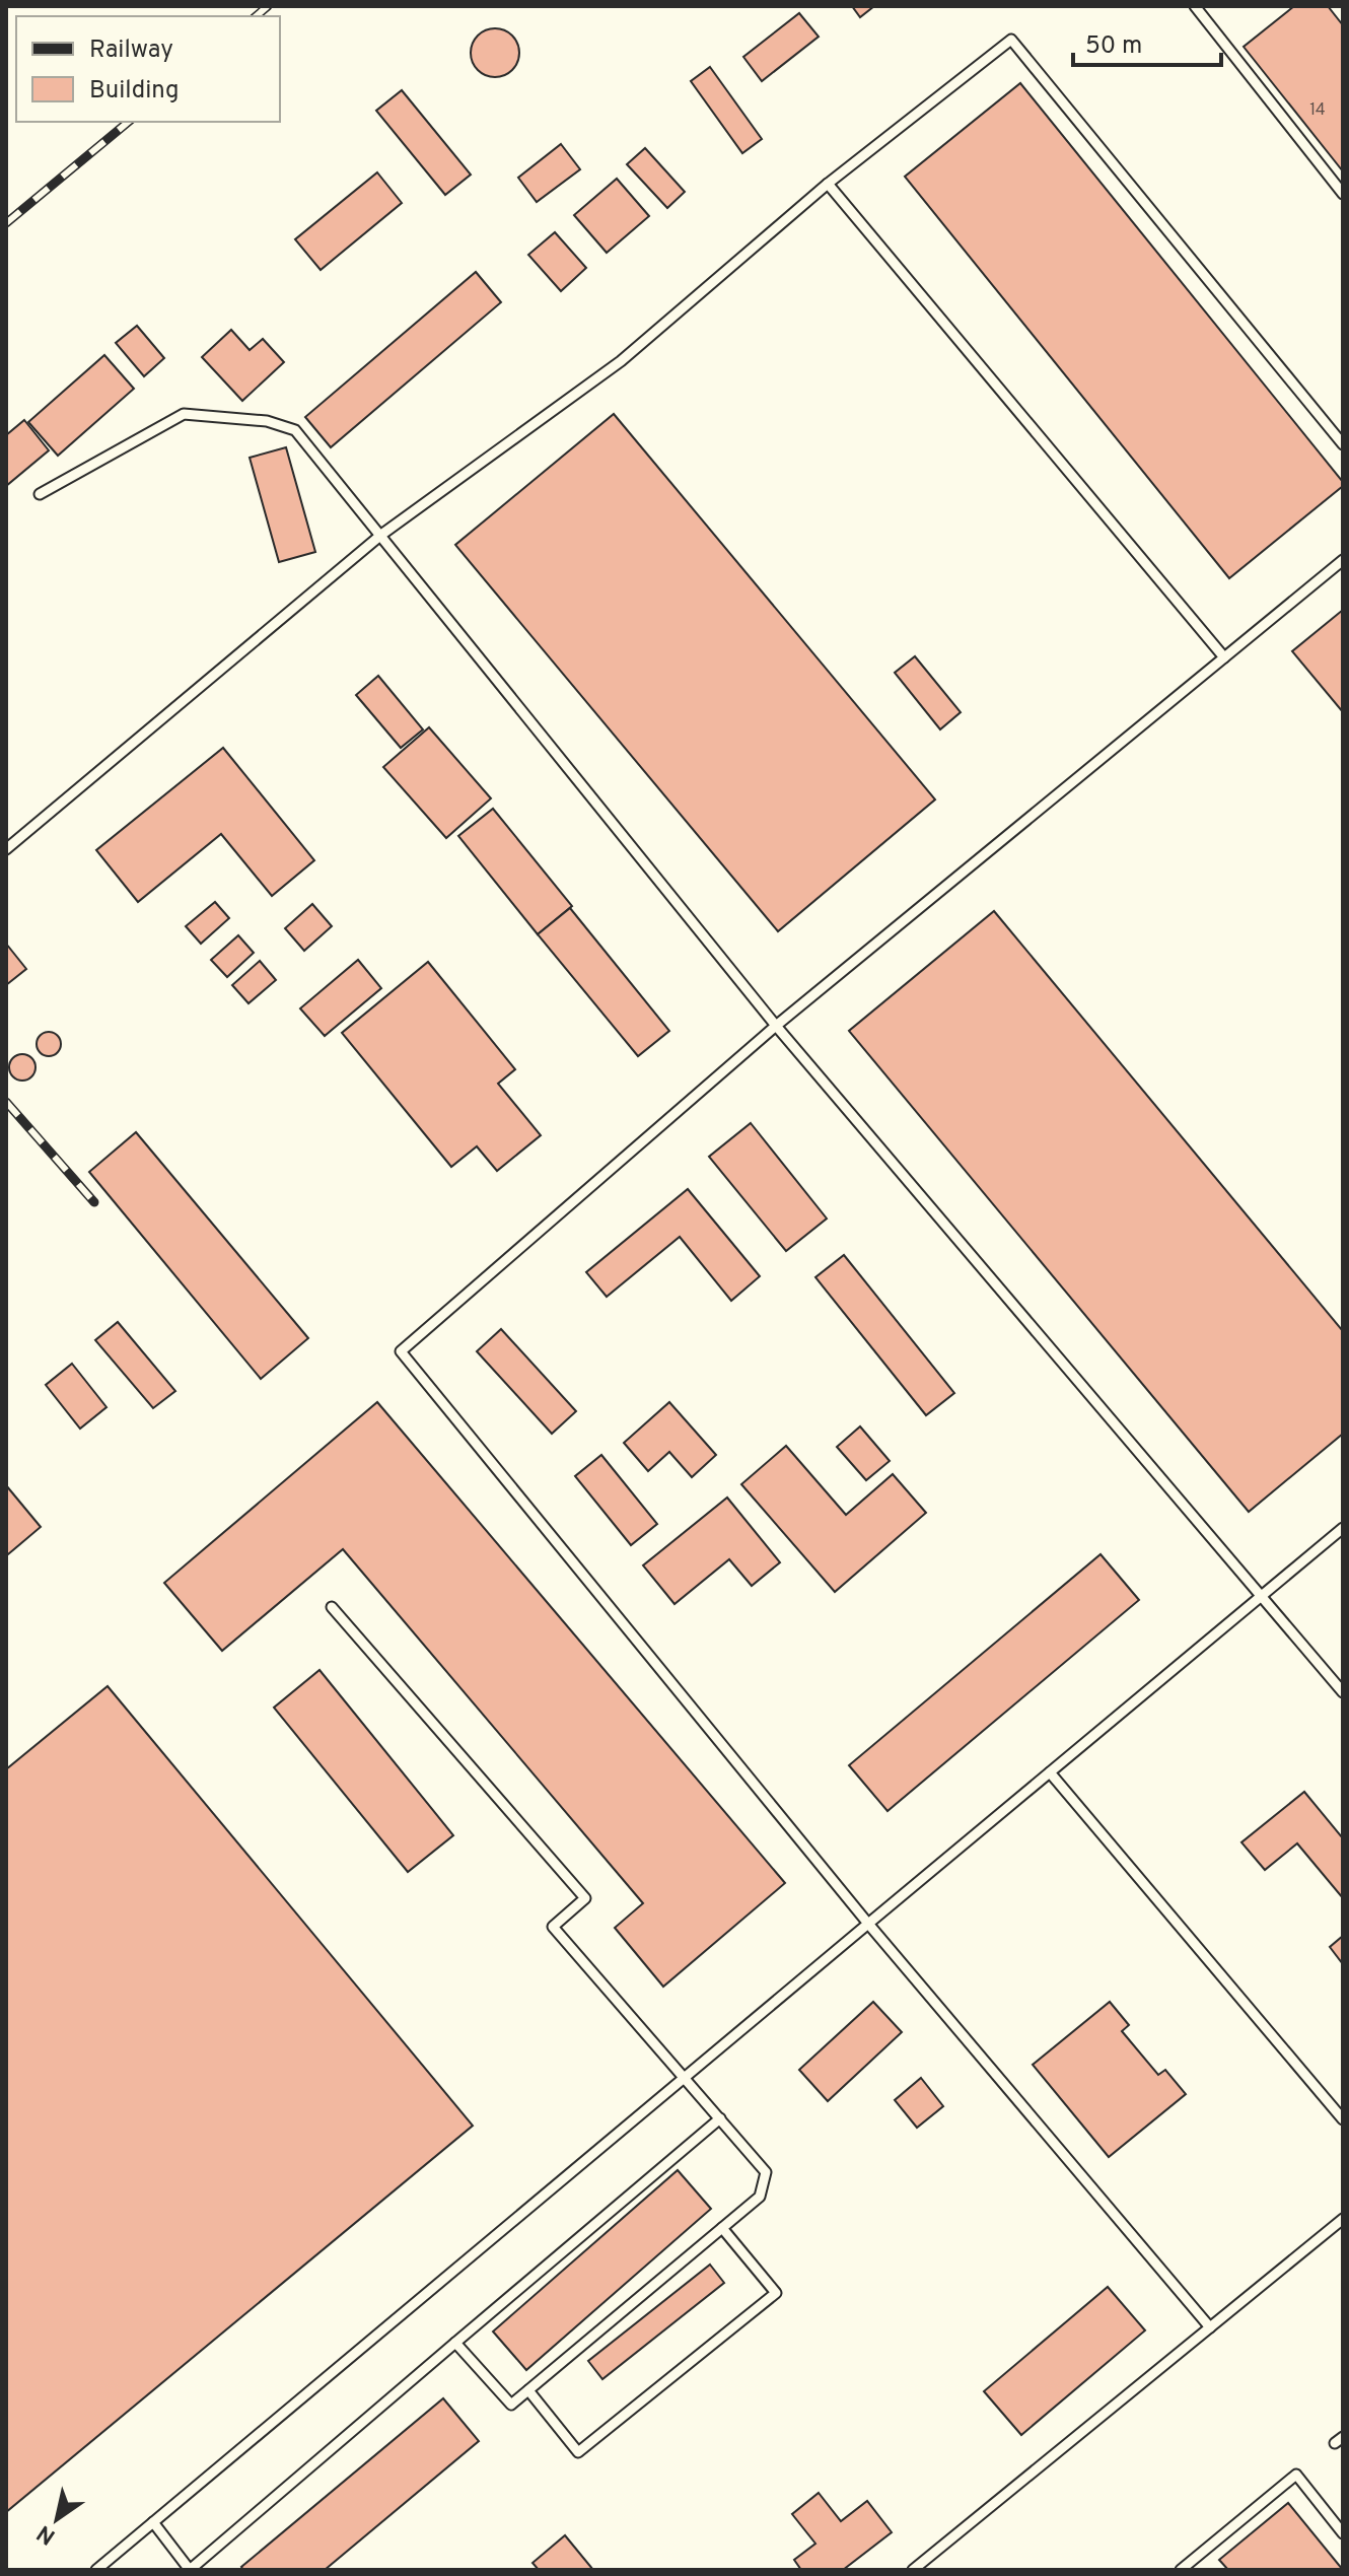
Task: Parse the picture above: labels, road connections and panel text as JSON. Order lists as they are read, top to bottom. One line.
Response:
{"house_numbers":["14"],"legend":["Railway","Building"],"scale_bar":"50 m","north":"bottom left"}
